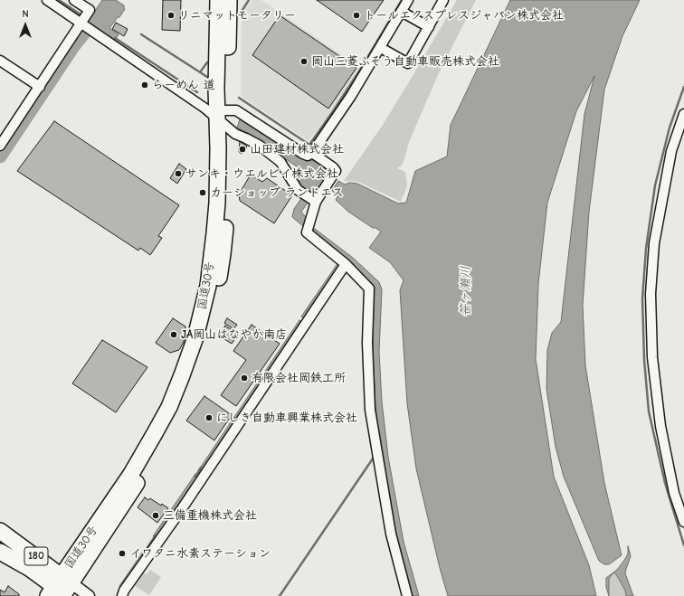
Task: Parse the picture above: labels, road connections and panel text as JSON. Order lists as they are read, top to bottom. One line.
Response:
{"streets":{"highway":["国道30号","180"]},"crossings":[["国道30号","180"]],"water":["笹ヶ瀬川"],"places":["リニマットモータリー","トールエクスプレスジャパン株式会社","岡山三菱ふそう自動車販売株式会社","らーめん 道","山田建材株式会社","サンキ・ウエルビイ株式会社","カーショップ ランドエス","JA岡山はなやか南店","有限会社岡鉄工所","にしき自動車興業株式会社","三備重機株式会社","イワタニ水素ステーション"],"north":"top"}
